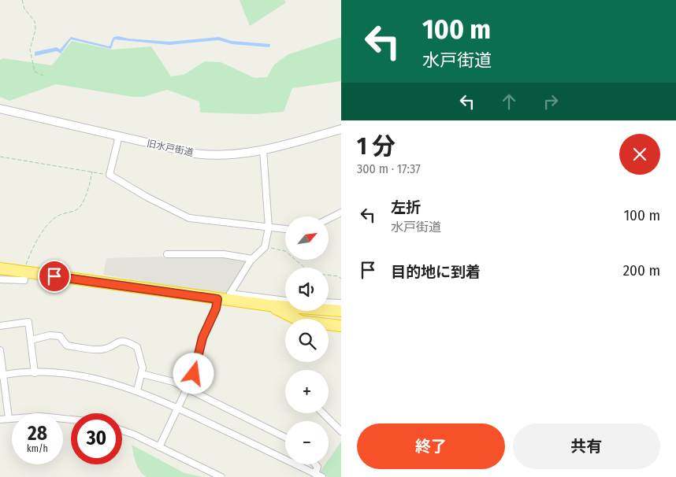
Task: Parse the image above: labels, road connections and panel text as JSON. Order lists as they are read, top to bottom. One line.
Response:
{"streets":{"street":["旧水戸街道"]},"north":"top right","page":{"turn":["100 m","水戸街道"],"heading":["1 分","300 m · 17:37"],"list":[{"name":"左折","note":"水戸街道","value":"100 m"},{"name":"目的地に到着","value":"200 m"}],"map_buttons":["+","−"],"speed":"28 km/h","limit":"30","buttons":["終了","共有"]}}
